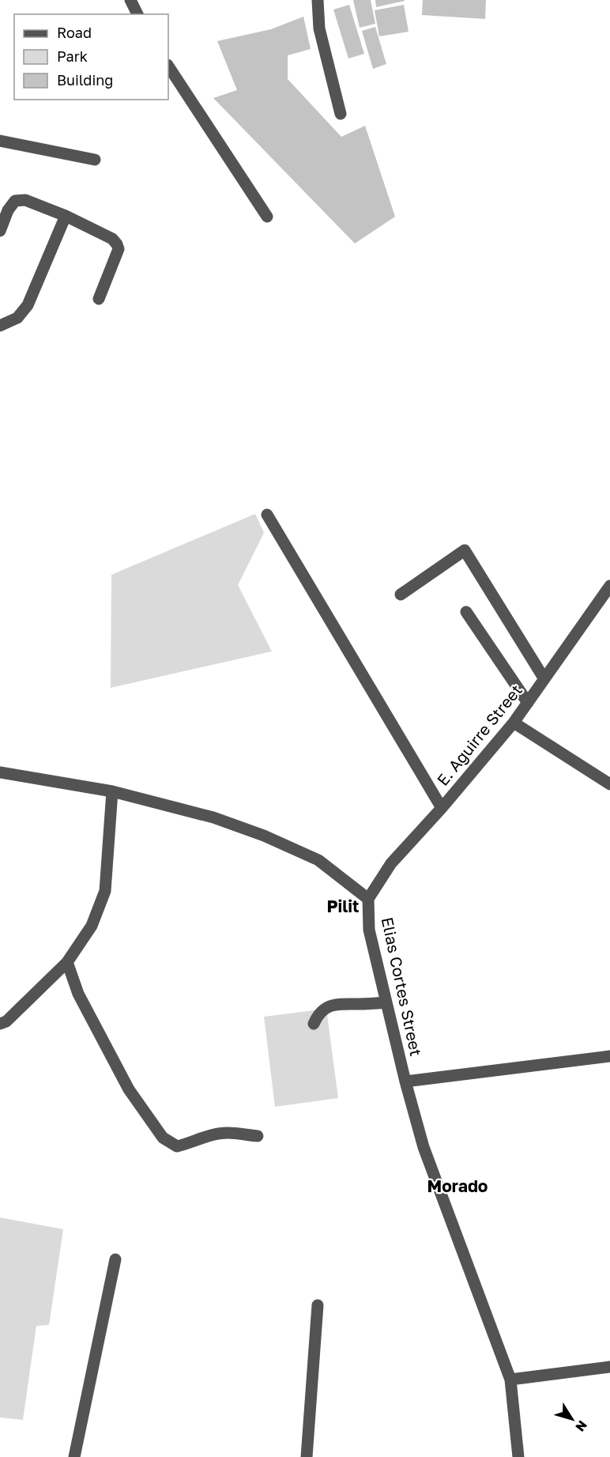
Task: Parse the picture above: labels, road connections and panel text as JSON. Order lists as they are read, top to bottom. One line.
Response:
{"streets":{"street":["E. Aguirre Street","Elias Cortes Street"]},"crossings":[["E. Aguirre Street","Elias Cortes Street"]],"districts":["Pilit","Morado"],"legend":["Road","Park","Building"],"north":"bottom right"}
